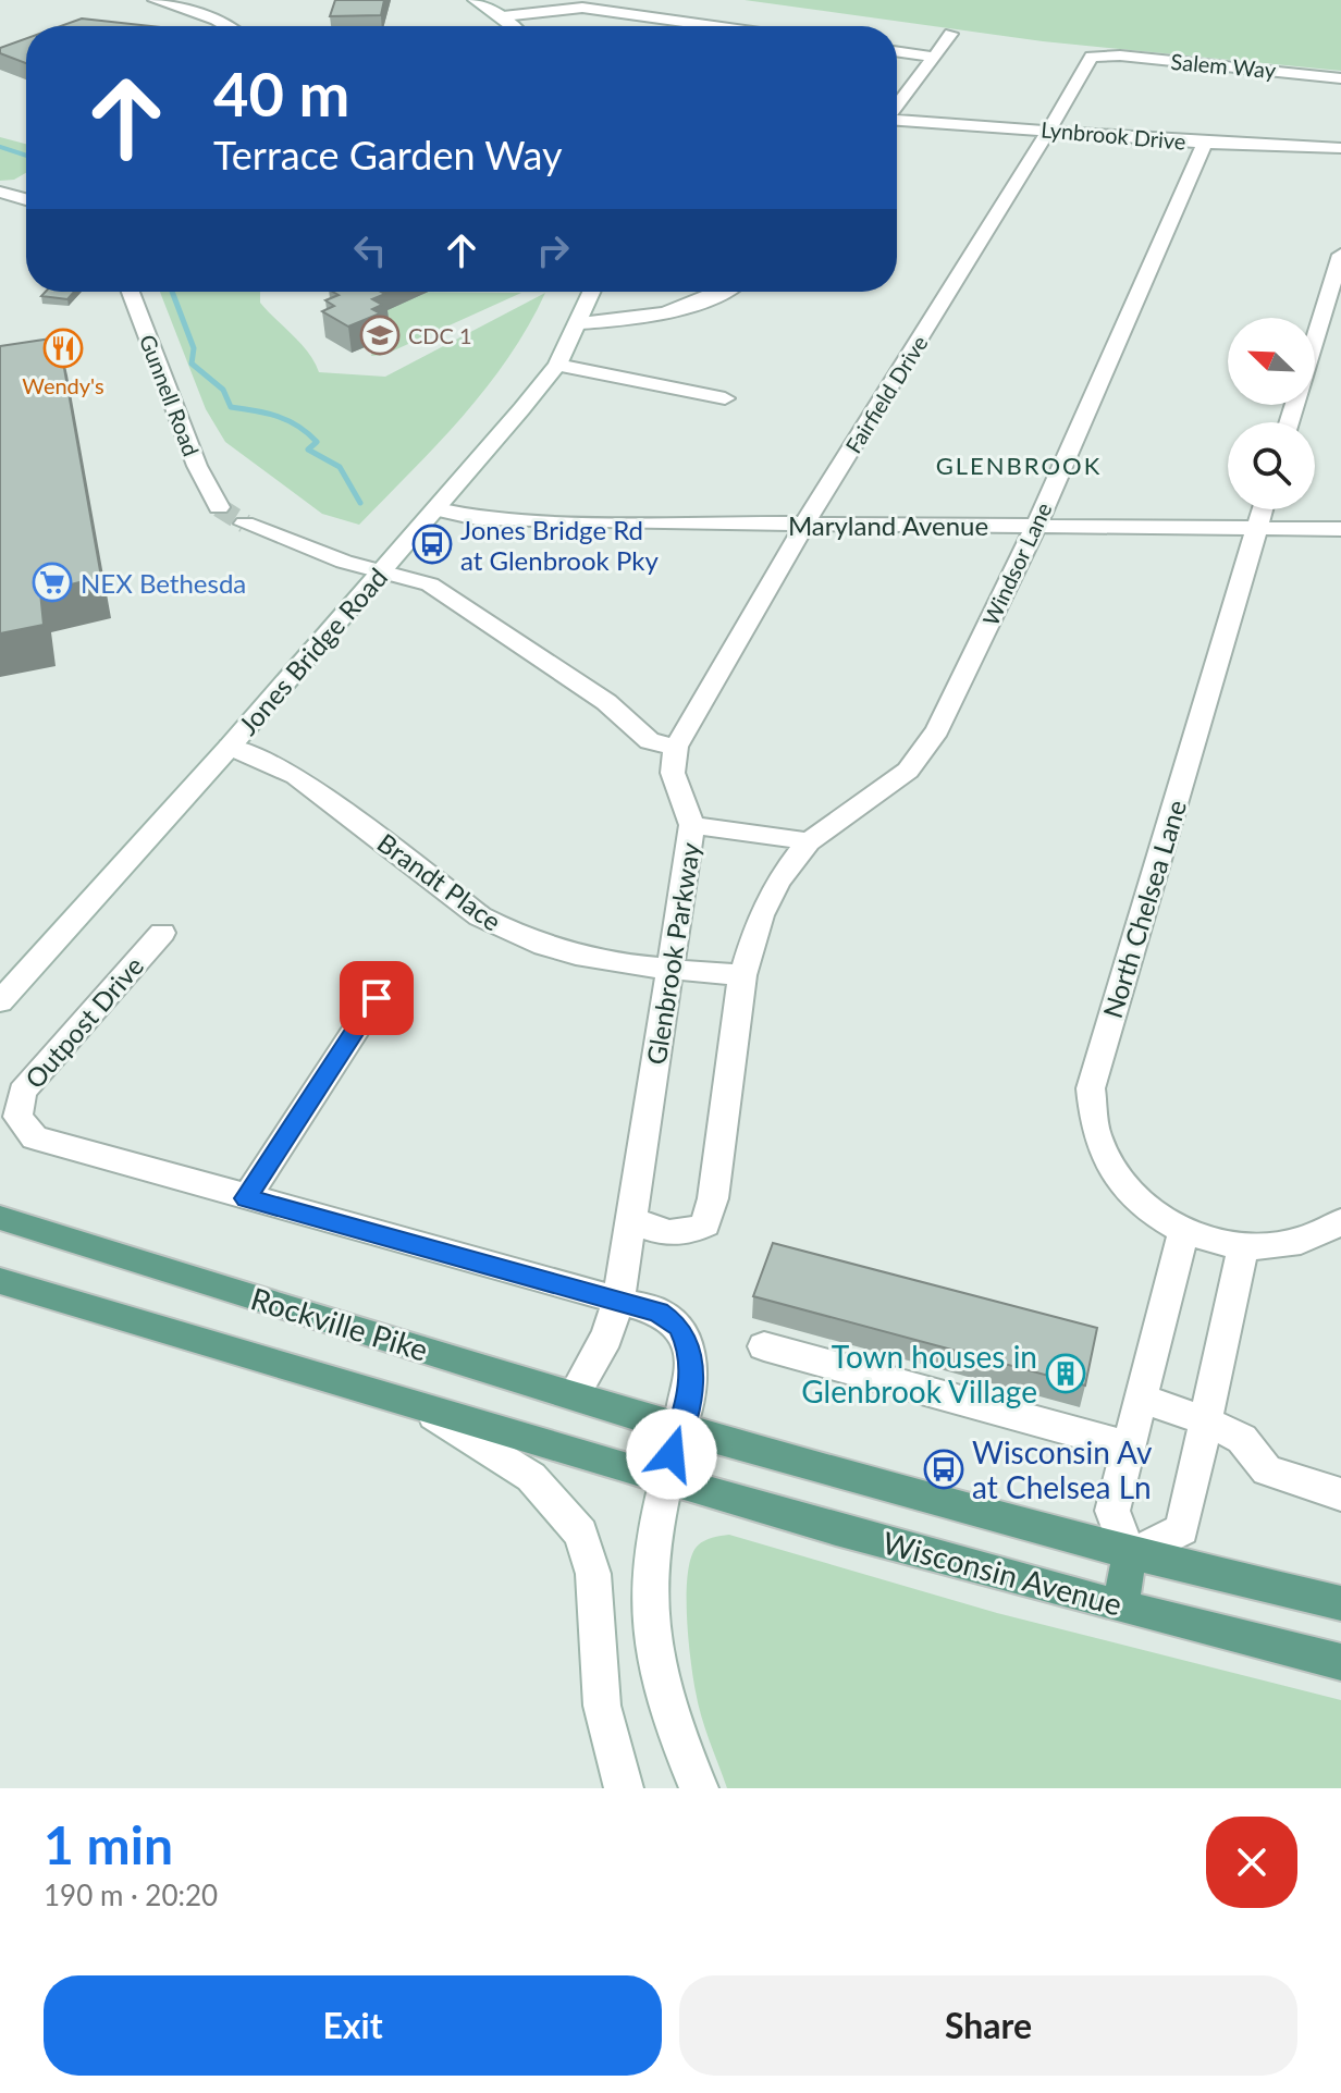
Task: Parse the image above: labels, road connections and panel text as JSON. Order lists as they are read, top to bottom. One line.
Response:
{"streets":{"main road":["Rockville Pike","Wisconsin Avenue"],"street":["Salem Way","Lynbrook Drive","Fairfield Drive","Gunnell Road","Maryland Avenue","Windsor Lane","Jones Bridge Road","Brandt Place","North Chelsea Lane","Glenbrook Parkway","Outpost Drive"]},"crossings":[["Salem Way","Fairfield Drive"],["Lynbrook Drive","Fairfield Drive"],["Lynbrook Drive","Windsor Lane"],["Fairfield Drive","Maryland Avenue"],["Fairfield Drive","Glenbrook Parkway"],["Maryland Avenue","Windsor Lane"],["Maryland Avenue","Jones Bridge Road"],["Maryland Avenue","North Chelsea Lane"],["Windsor Lane","Glenbrook Parkway"],["Jones Bridge Road","Brandt Place"],["Brandt Place","Glenbrook Parkway"],["Glenbrook Parkway","Rockville Pike"],["Rockville Pike","Wisconsin Avenue"]],"districts":["GLENBROOK"],"places":{"school or university":["CDC 1"],"restaurant":["Wendy's"],"bus stop":["Jones Bridge Rd at Glenbrook Pky","Wisconsin Av at Chelsea Ln"],"supermarket":["NEX Bethesda"],"building":["Town houses in Glenbrook Village"]},"north":"top left","page":{"turn":["40 m","Terrace Garden Way"],"heading":["1 min","190 m · 20:20"],"buttons":["Exit","Share"]}}
